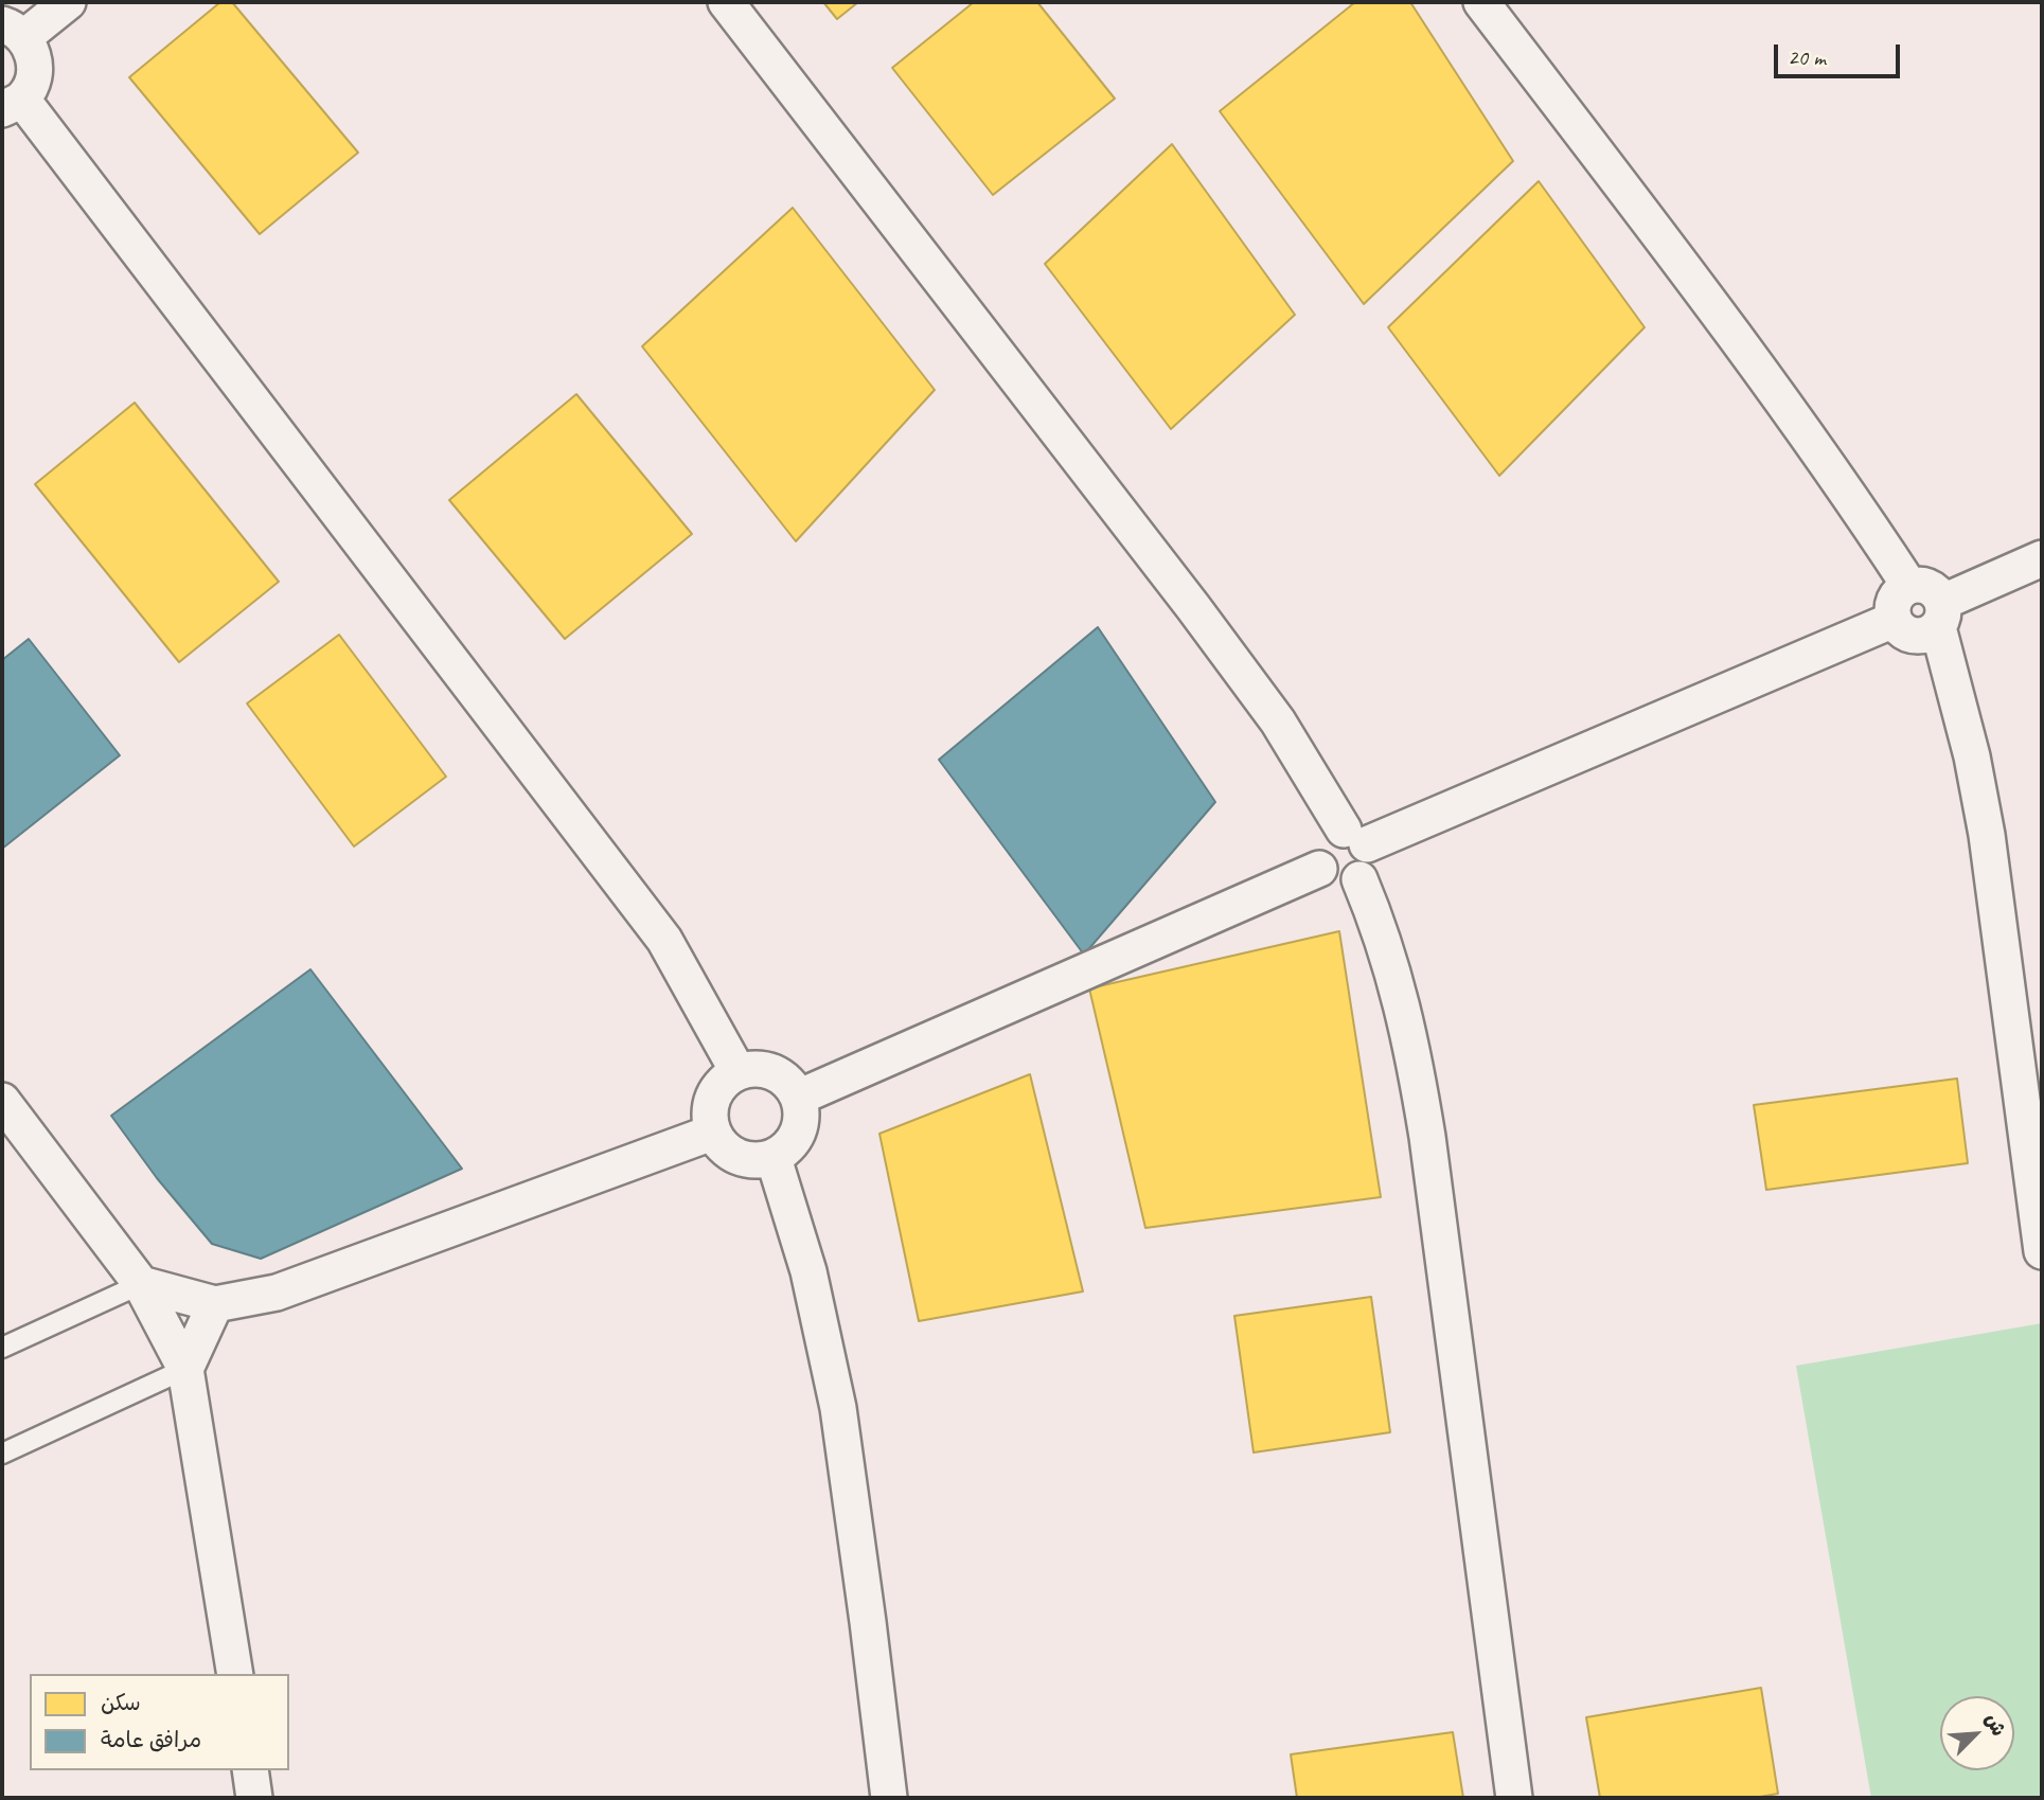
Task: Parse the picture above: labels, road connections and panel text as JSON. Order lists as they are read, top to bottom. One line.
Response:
{"legend":["سكن","مرافق عامة"],"scale_bar":"20 m","north":"top right"}
